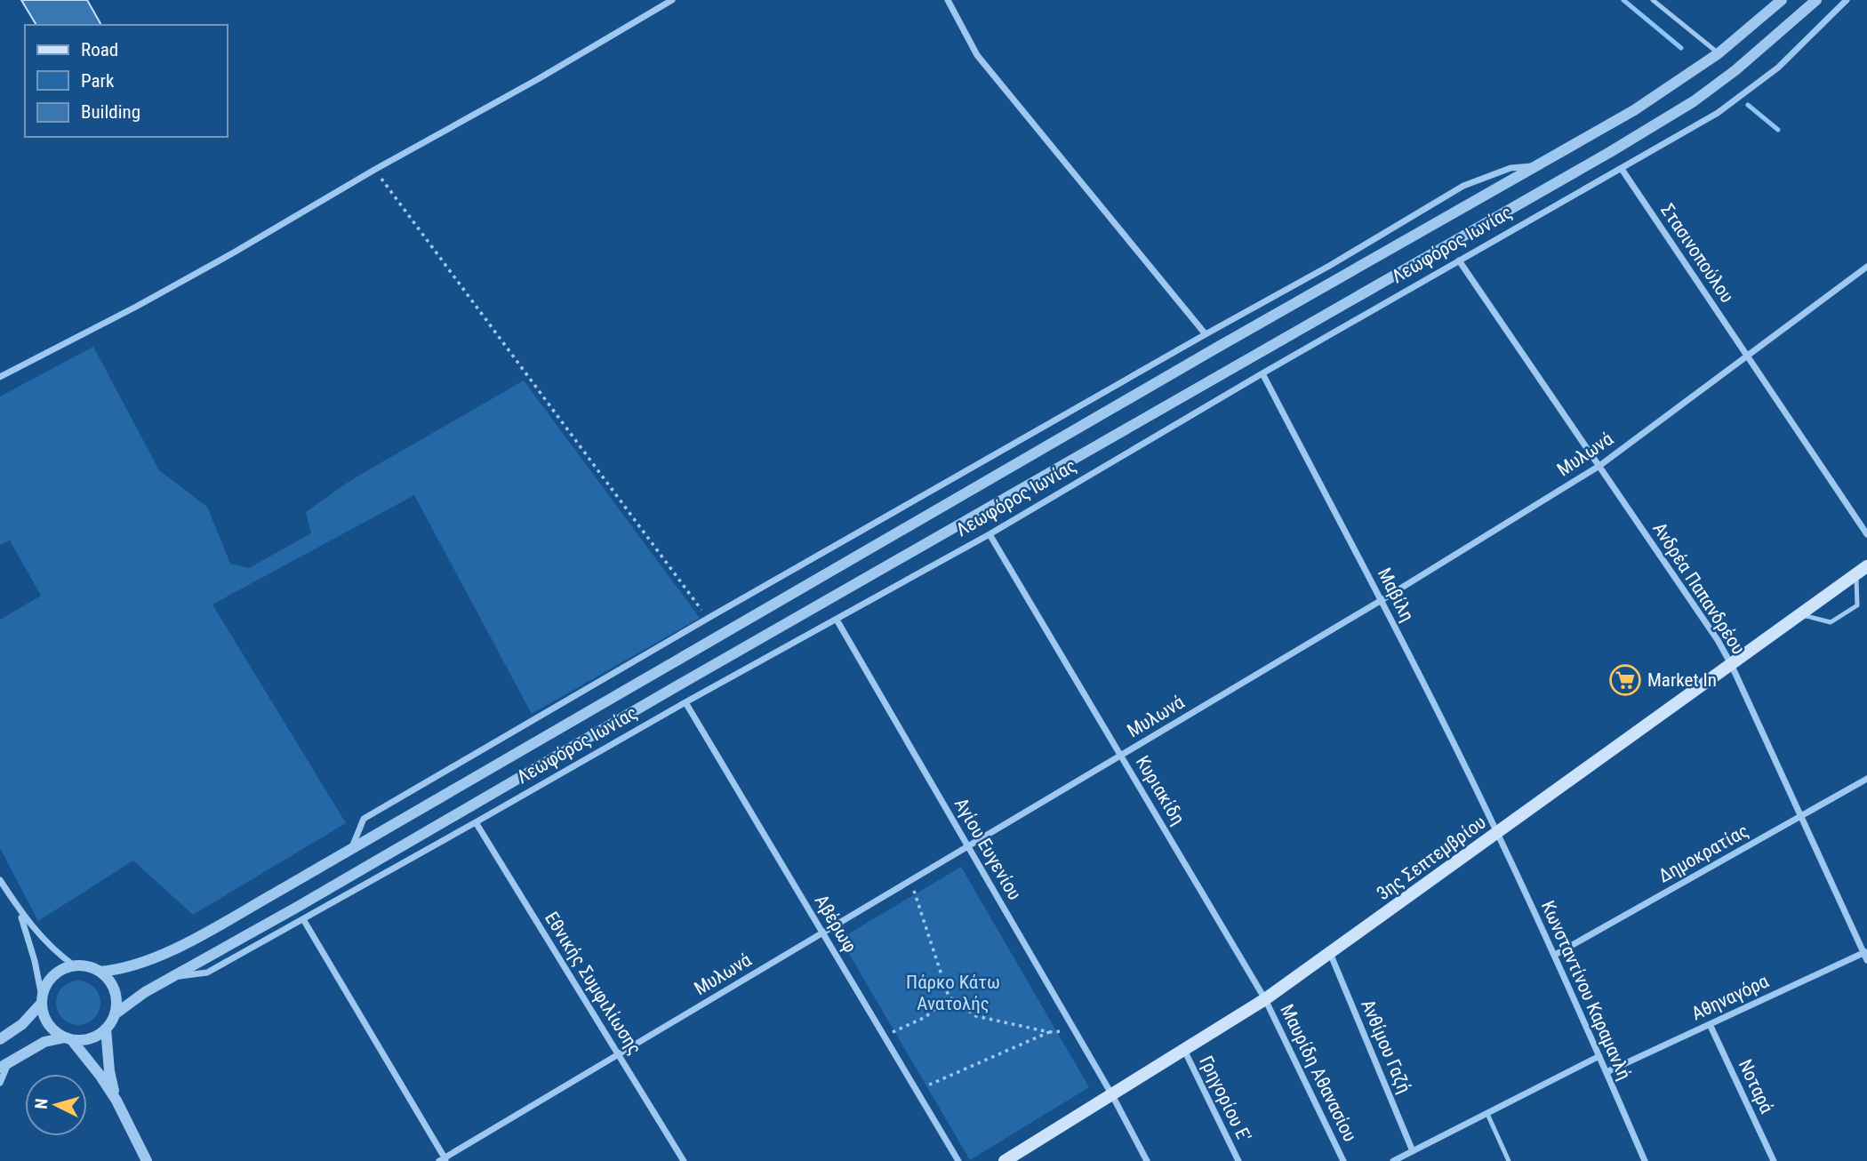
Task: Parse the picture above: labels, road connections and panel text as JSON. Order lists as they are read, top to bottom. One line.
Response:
{"streets":{"main road":["3ης Σεπτεμβρίου"],"street":["Λεωφόρος Ιωνίας","Στασινοπούλου","Μυλωνά","Ανδρέα Παπανδρέου","Μαβίλη","Κυριακίδη","Αγίου Ευγενίου","Δημοκρατίας","Αβέρωφ","Εθνικής Συμφιλίωσης","Κωνσταντίνου Καραμανλή","Αθηναγόρα","Ανθίμου Γαζή","Μαυρίδη Αθανασίου","Νοταρά","Γρηγορίου Ε'"]},"crossings":[["Λεωφόρος Ιωνίας","Στασινοπούλου"],["Λεωφόρος Ιωνίας","Ανδρέα Παπανδρέου"],["Λεωφόρος Ιωνίας","Μαβίλη"],["Λεωφόρος Ιωνίας","Κυριακίδη"],["Λεωφόρος Ιωνίας","Αγίου Ευγενίου"],["Λεωφόρος Ιωνίας","Αβέρωφ"],["Λεωφόρος Ιωνίας","Εθνικής Συμφιλίωσης"],["Στασινοπούλου","Μυλωνά"],["Μυλωνά","Ανδρέα Παπανδρέου"],["Μυλωνά","Μαβίλη"],["Μυλωνά","Κυριακίδη"],["Μυλωνά","Αγίου Ευγενίου"],["Μυλωνά","Αβέρωφ"],["Μυλωνά","Εθνικής Συμφιλίωσης"],["Ανδρέα Παπανδρέου","Δημοκρατίας"],["Ανδρέα Παπανδρέου","3ης Σεπτεμβρίου"],["Ανδρέα Παπανδρέου","Αθηναγόρα"],["Μαβίλη","3ης Σεπτεμβρίου"],["Μαβίλη","Κωνσταντίνου Καραμανλή"],["Κυριακίδη","3ης Σεπτεμβρίου"],["Κυριακίδη","Μαυρίδη Αθανασίου"],["Αγίου Ευγενίου","3ης Σεπτεμβρίου"],["Δημοκρατίας","Κωνσταντίνου Καραμανλή"],["3ης Σεπτεμβρίου","Κωνσταντίνου Καραμανλή"],["3ης Σεπτεμβρίου","Ανθίμου Γαζή"],["3ης Σεπτεμβρίου","Μαυρίδη Αθανασίου"],["3ης Σεπτεμβρίου","Γρηγορίου Ε'"],["Κωνσταντίνου Καραμανλή","Αθηναγόρα"],["Αθηναγόρα","Νοταρά"]],"parks":["Πάρκο Κάτω Ανατολής"],"places":{"supermarket":["Market In"]},"legend":["Road","Park","Building"],"north":"left"}
